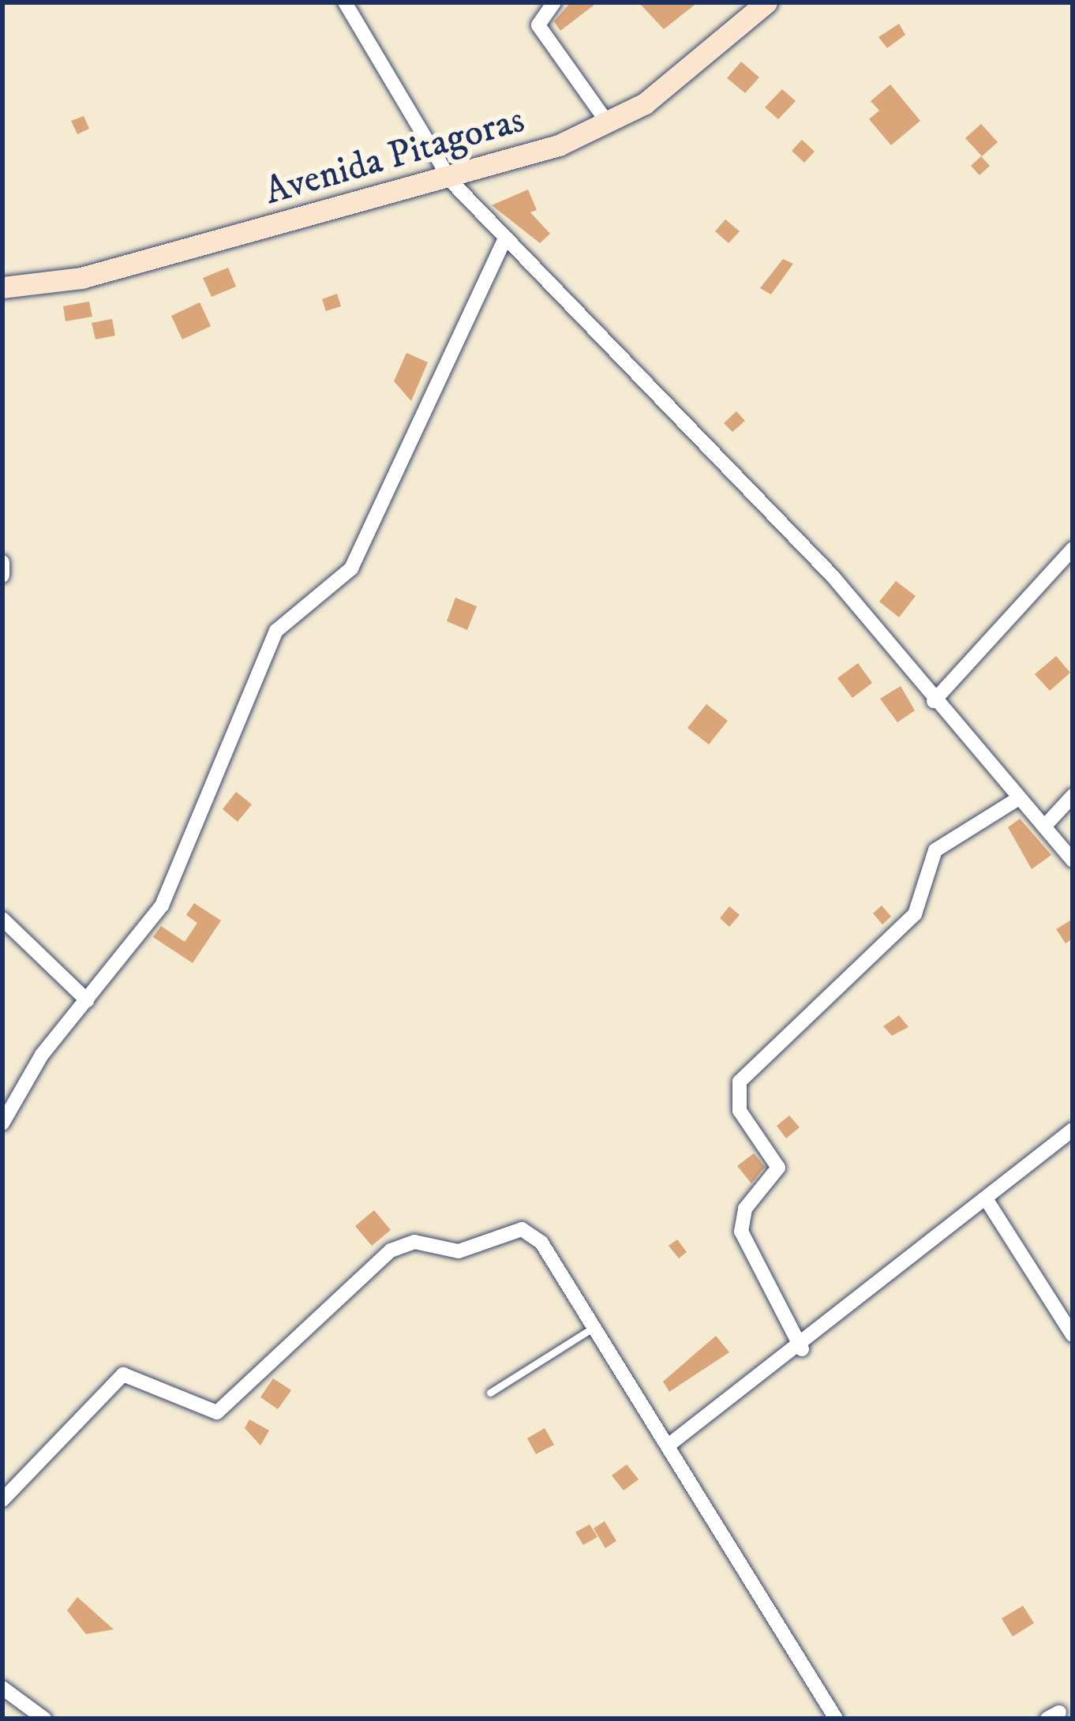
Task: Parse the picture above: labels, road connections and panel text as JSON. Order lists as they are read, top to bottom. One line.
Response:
{"streets":{"main road":["Avenida Pitagoras"]}}
